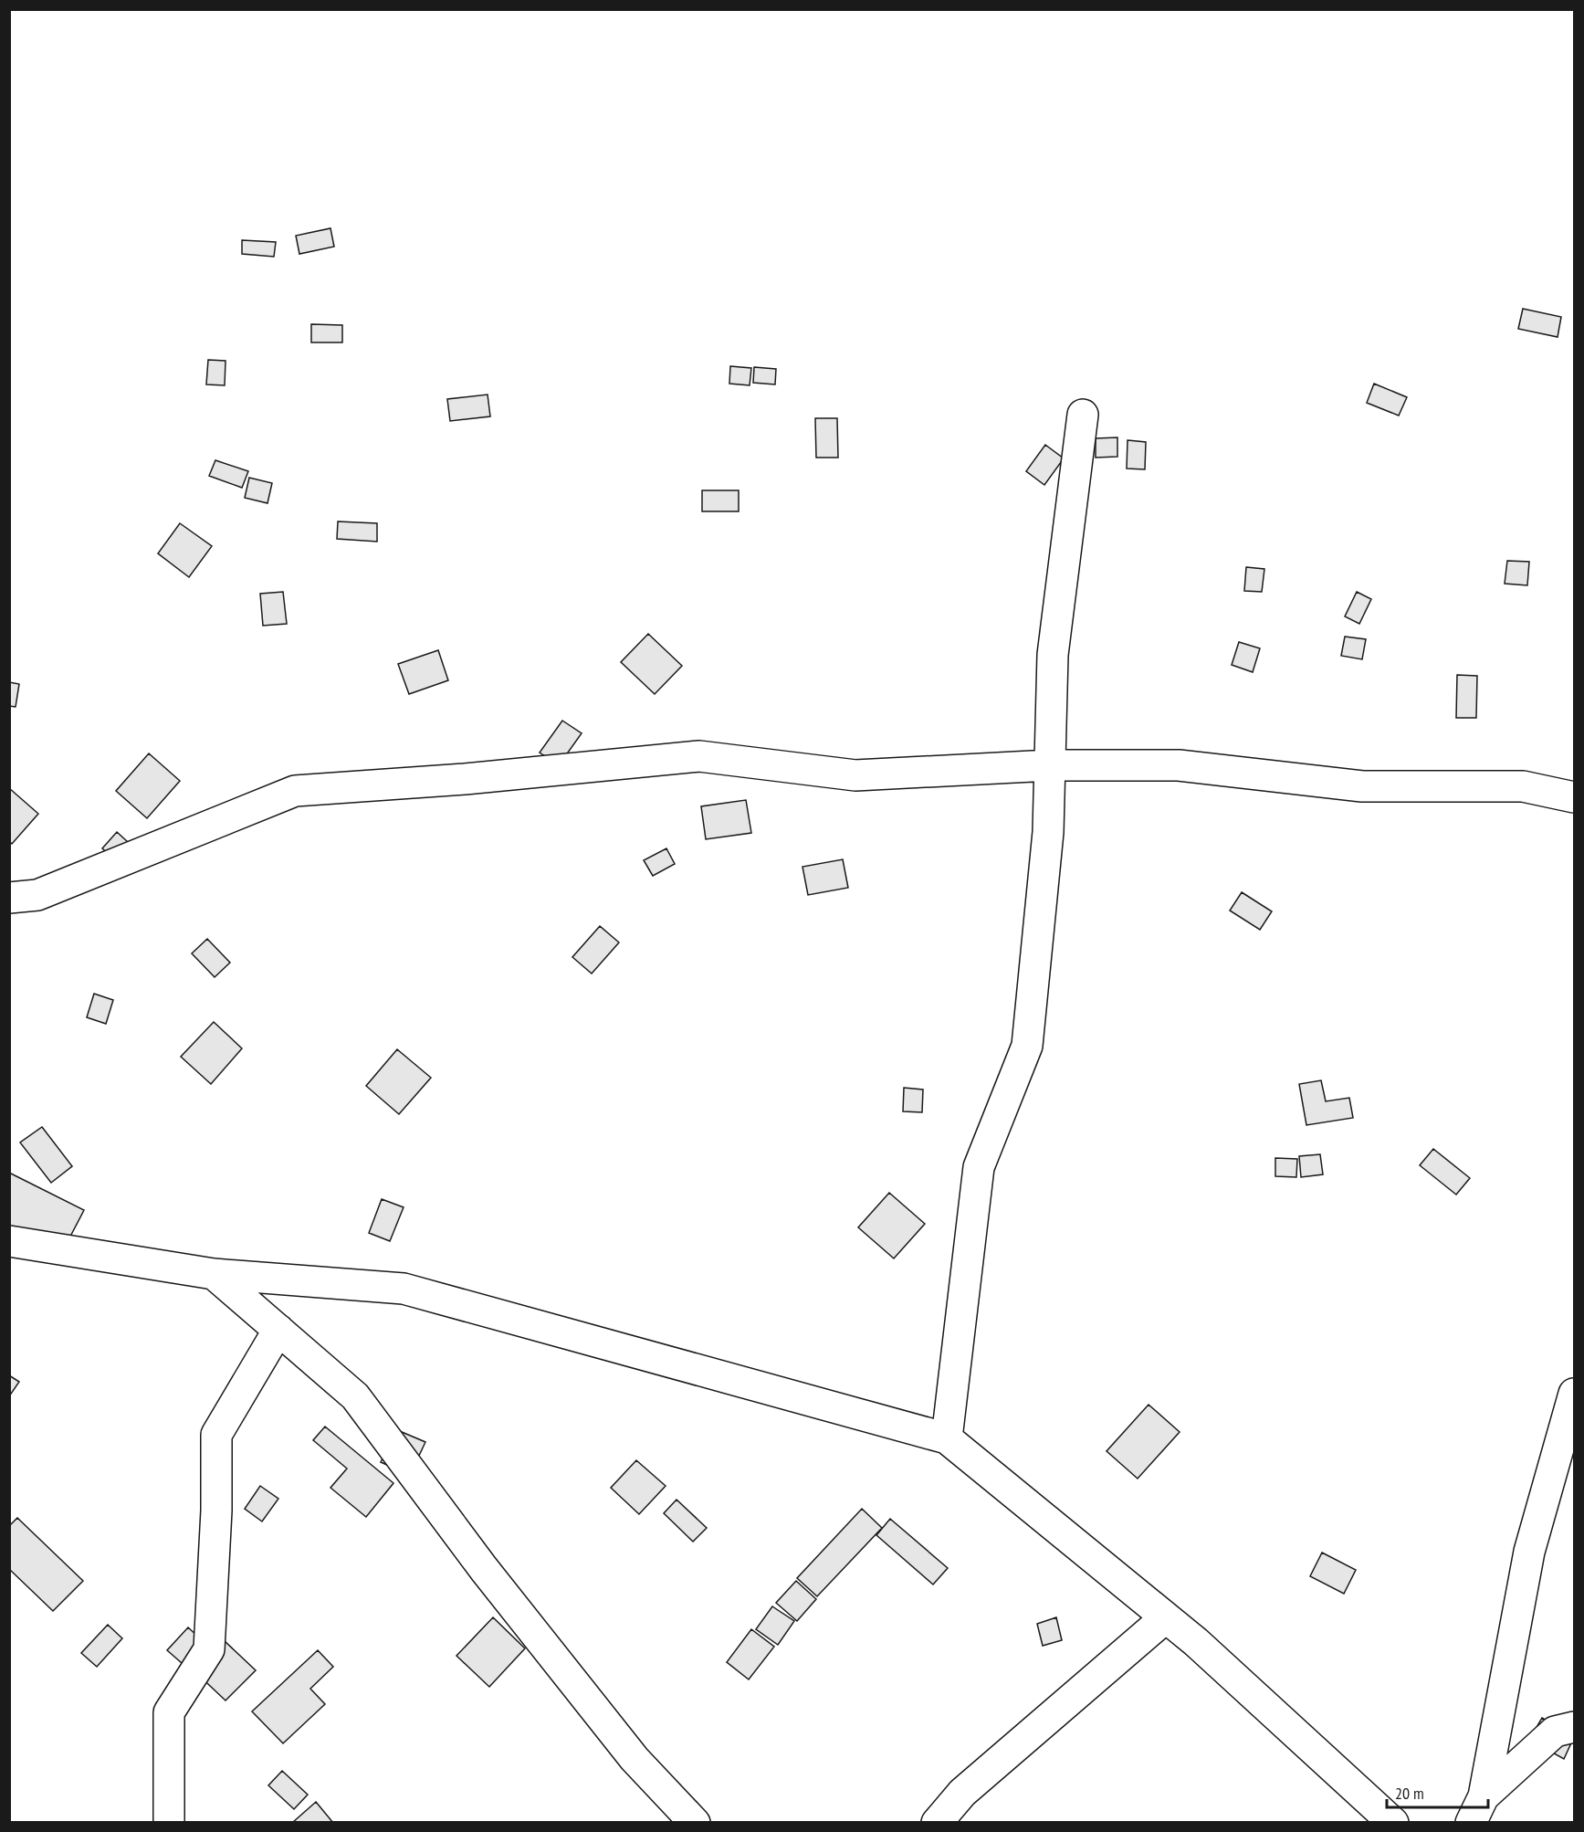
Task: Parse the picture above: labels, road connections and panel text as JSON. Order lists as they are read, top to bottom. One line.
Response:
{"scale_bar":"20 m"}
